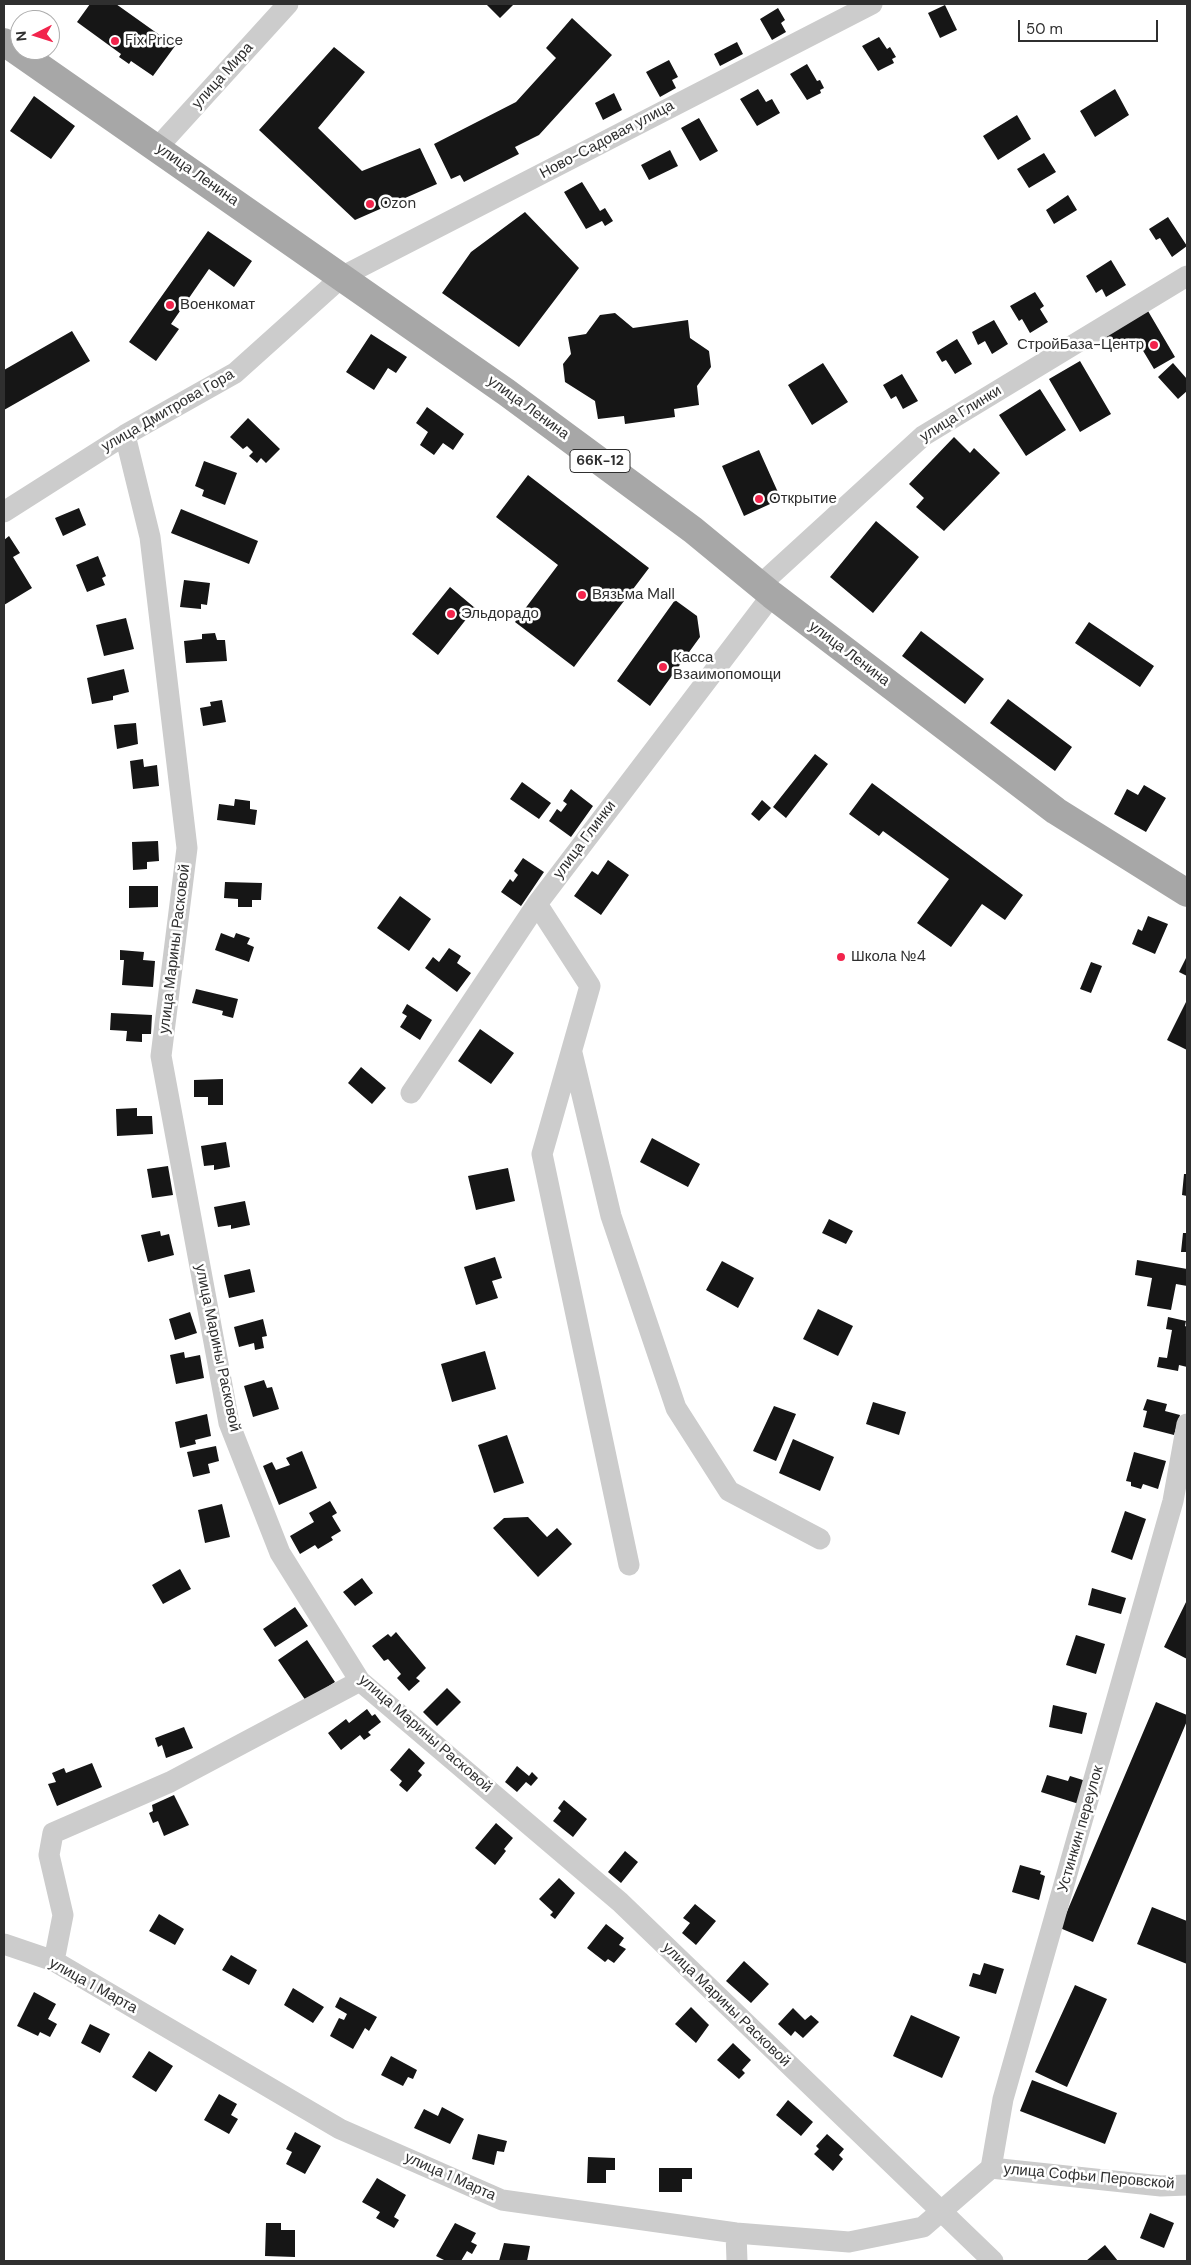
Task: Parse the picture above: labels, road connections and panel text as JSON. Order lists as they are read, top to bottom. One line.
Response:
{"streets":{"main road":["улица Ленина","66К-12"],"street":["улица Мира","Ново-Садовая улица","улица Дмитрова Гора","улица Глинки","улица Марины Расковой","Устинкин переулок","улица 1 Марта","улица Софьи Перовской"]},"crossings":[["улица Мира","улица Ленина"],["Ново-Садовая улица","улица Ленина"],["Ново-Садовая улица","улица Дмитрова Гора"],["улица Ленина","улица Дмитрова Гора"],["улица Ленина","улица Глинки"],["улица Дмитрова Гора","улица Марины Расковой"],["улица Марины Расковой","улица 1 Марта"],["Устинкин переулок","улица Софьи Перовской"]],"places":["Fix Price","Ozon","Военкомат","СтройБаза-Центр","Открытие","Вязьма Mall","Эльдорадо","Касса Взаимопомощи","Школа №4"],"scale_bar":"50 m","north":"left"}
